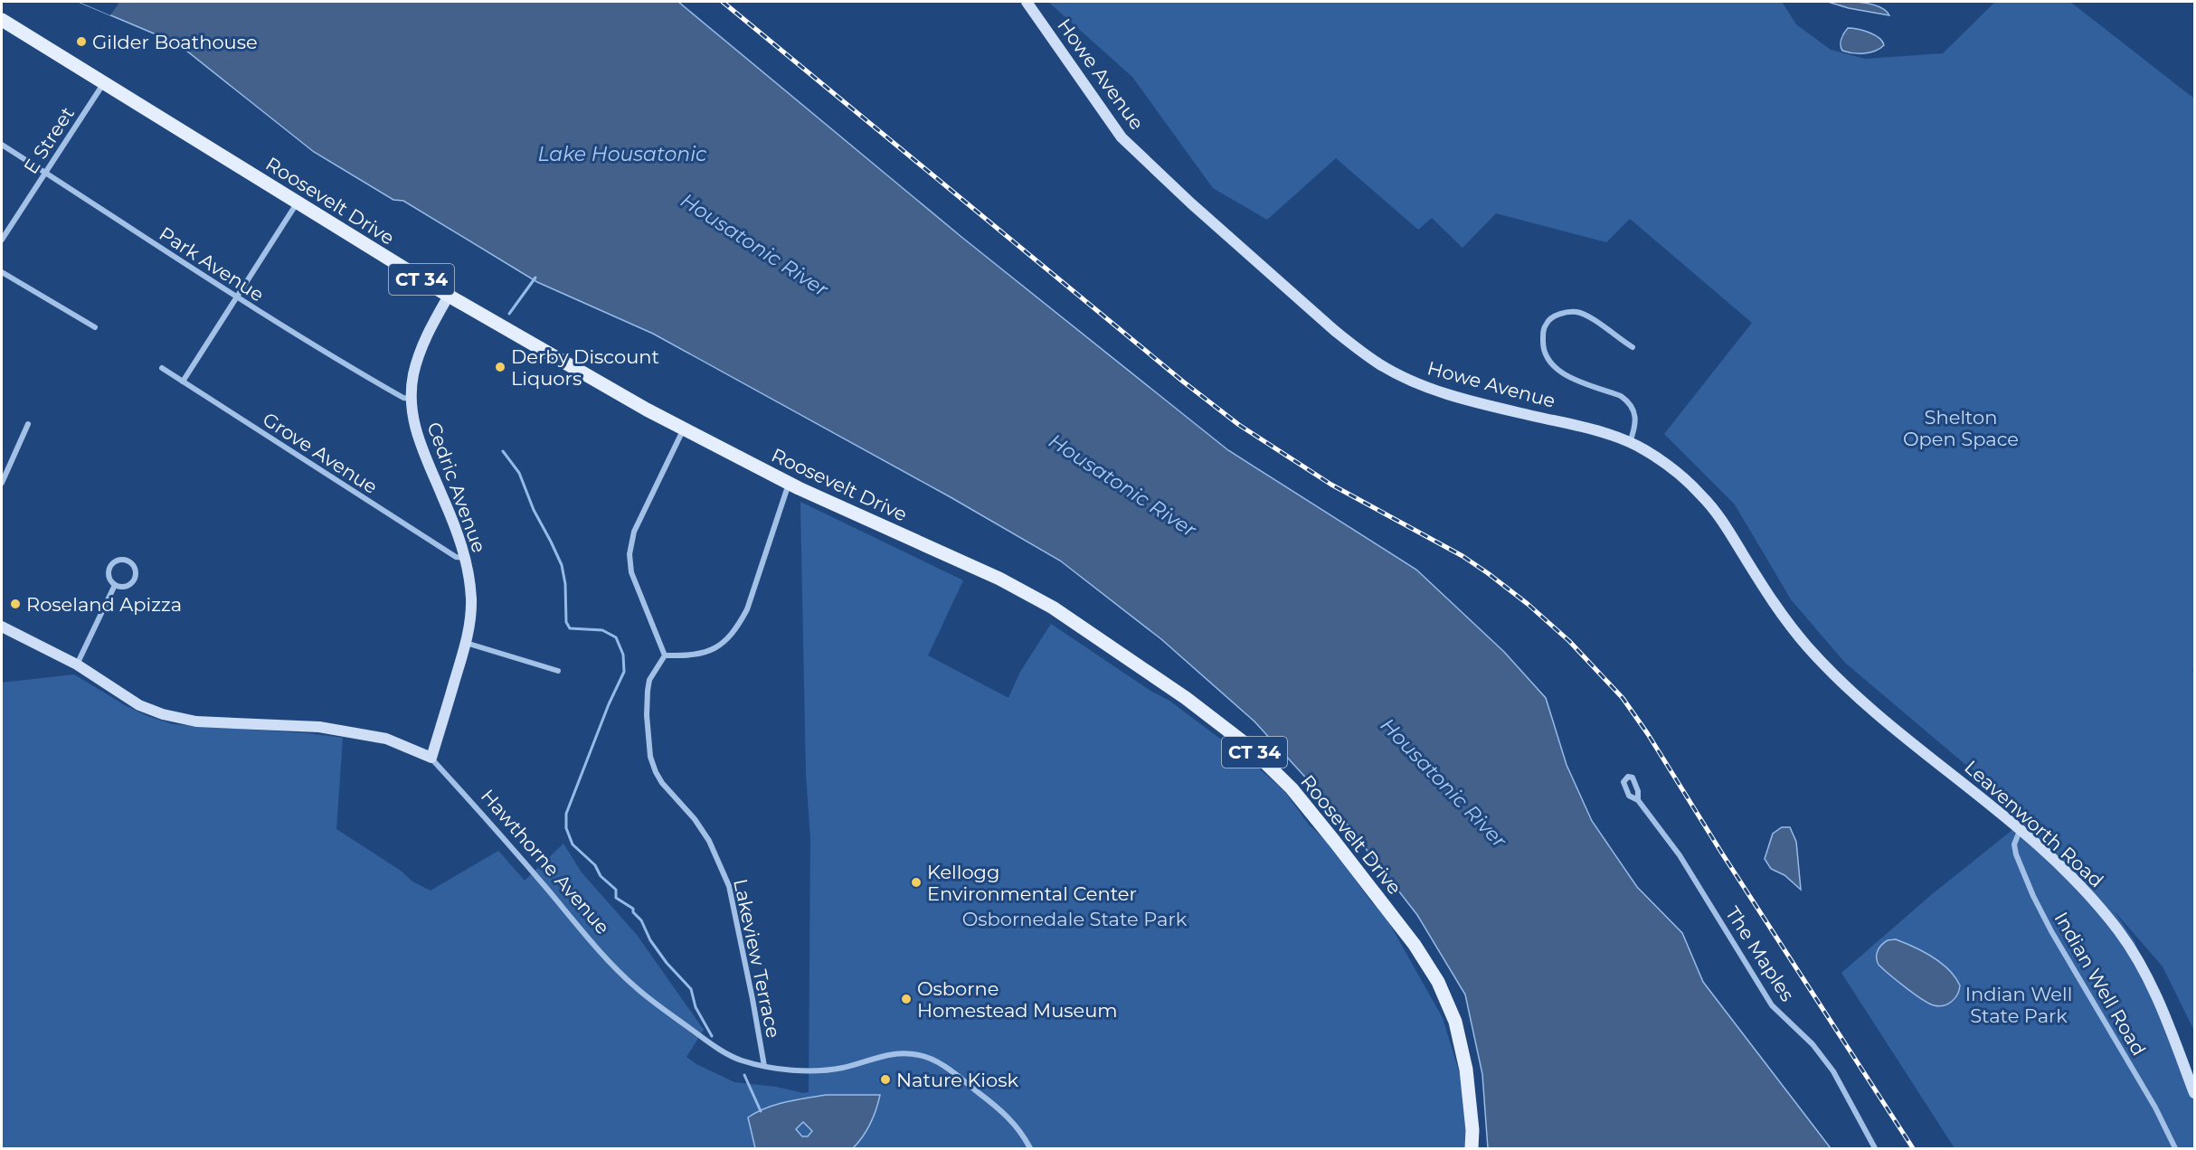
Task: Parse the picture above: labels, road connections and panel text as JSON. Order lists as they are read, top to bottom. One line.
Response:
{"streets":{"main road":["Howe Avenue","Roosevelt Drive","CT 34","Cedric Avenue","Leavenworth Road","Hawthorne Avenue"],"street":["E Street","Park Avenue","Grove Avenue","The Maples","Lakeview Terrace","Indian Well Road"]},"crossings":[["Howe Avenue","Leavenworth Road"],["E Street","Roosevelt Drive"],["E Street","Park Avenue"],["Roosevelt Drive","Cedric Avenue"],["Park Avenue","Cedric Avenue"],["Grove Avenue","Cedric Avenue"],["Cedric Avenue","Hawthorne Avenue"],["Leavenworth Road","Indian Well Road"],["Hawthorne Avenue","Lakeview Terrace"]],"water":["Lake Housatonic","Housatonic River"],"parks":["Shelton Open Space","Osbornedale State Park","Indian Well State Park"],"places":["Gilder Boathouse","Derby Discount Liquors","Roseland Apizza","Kellogg Environmental Center","Osborne Homestead Museum","Nature Kiosk"]}
